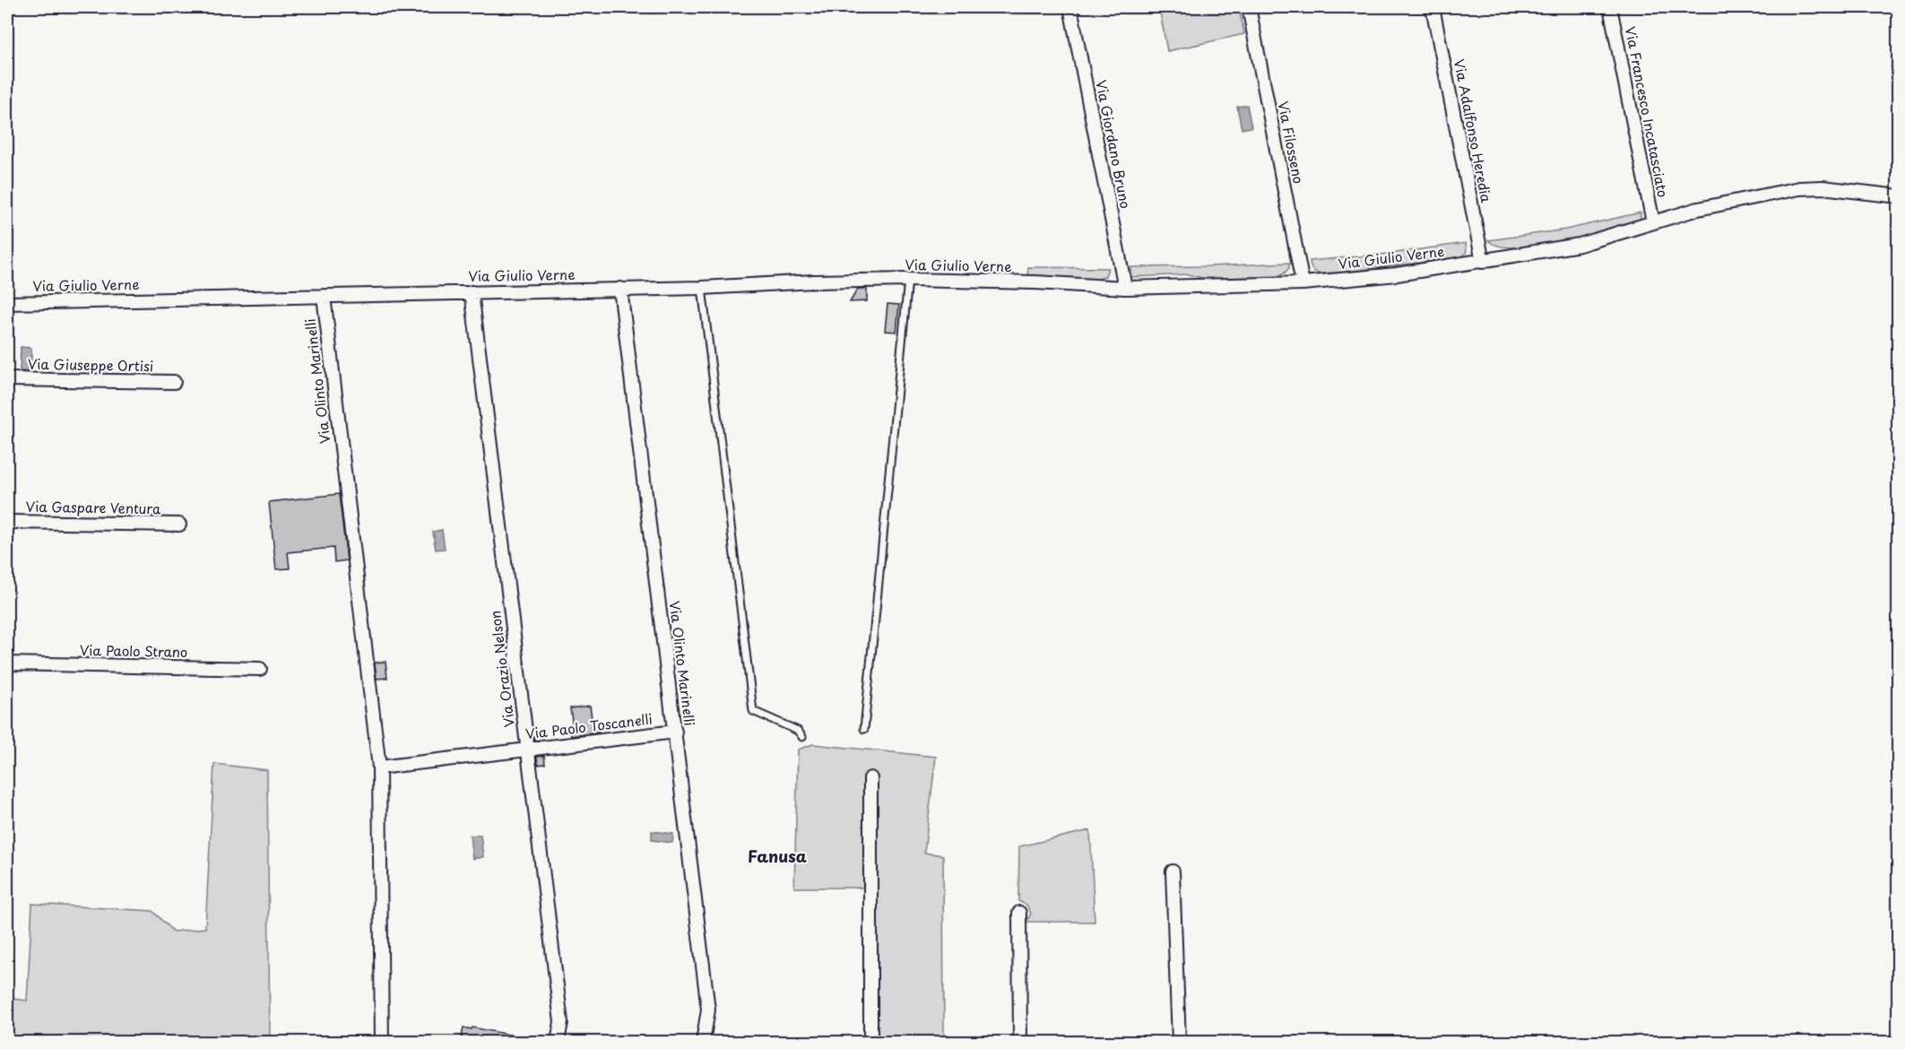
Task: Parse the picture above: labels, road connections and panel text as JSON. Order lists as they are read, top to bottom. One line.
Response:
{"streets":{"street":["Via Francesco Incatasciato","Via Adalfonso Heredia","Via Filosseno","Via Giordano Bruno","Via Giulio Verne","Via Giuseppe Ortisi","Via Olinto Marinelli","Via Gaspare Ventura","Via Paolo Strano","Via Orazio Nelson","Via Paolo Toscanelli"]},"crossings":[["Via Francesco Incatasciato","Via Giulio Verne"],["Via Adalfonso Heredia","Via Giulio Verne"],["Via Filosseno","Via Giulio Verne"],["Via Giordano Bruno","Via Giulio Verne"],["Via Giulio Verne","Via Olinto Marinelli"],["Via Giulio Verne","Via Orazio Nelson"],["Via Olinto Marinelli","Via Paolo Toscanelli"],["Via Orazio Nelson","Via Paolo Toscanelli"]],"districts":["Fanusa"]}
